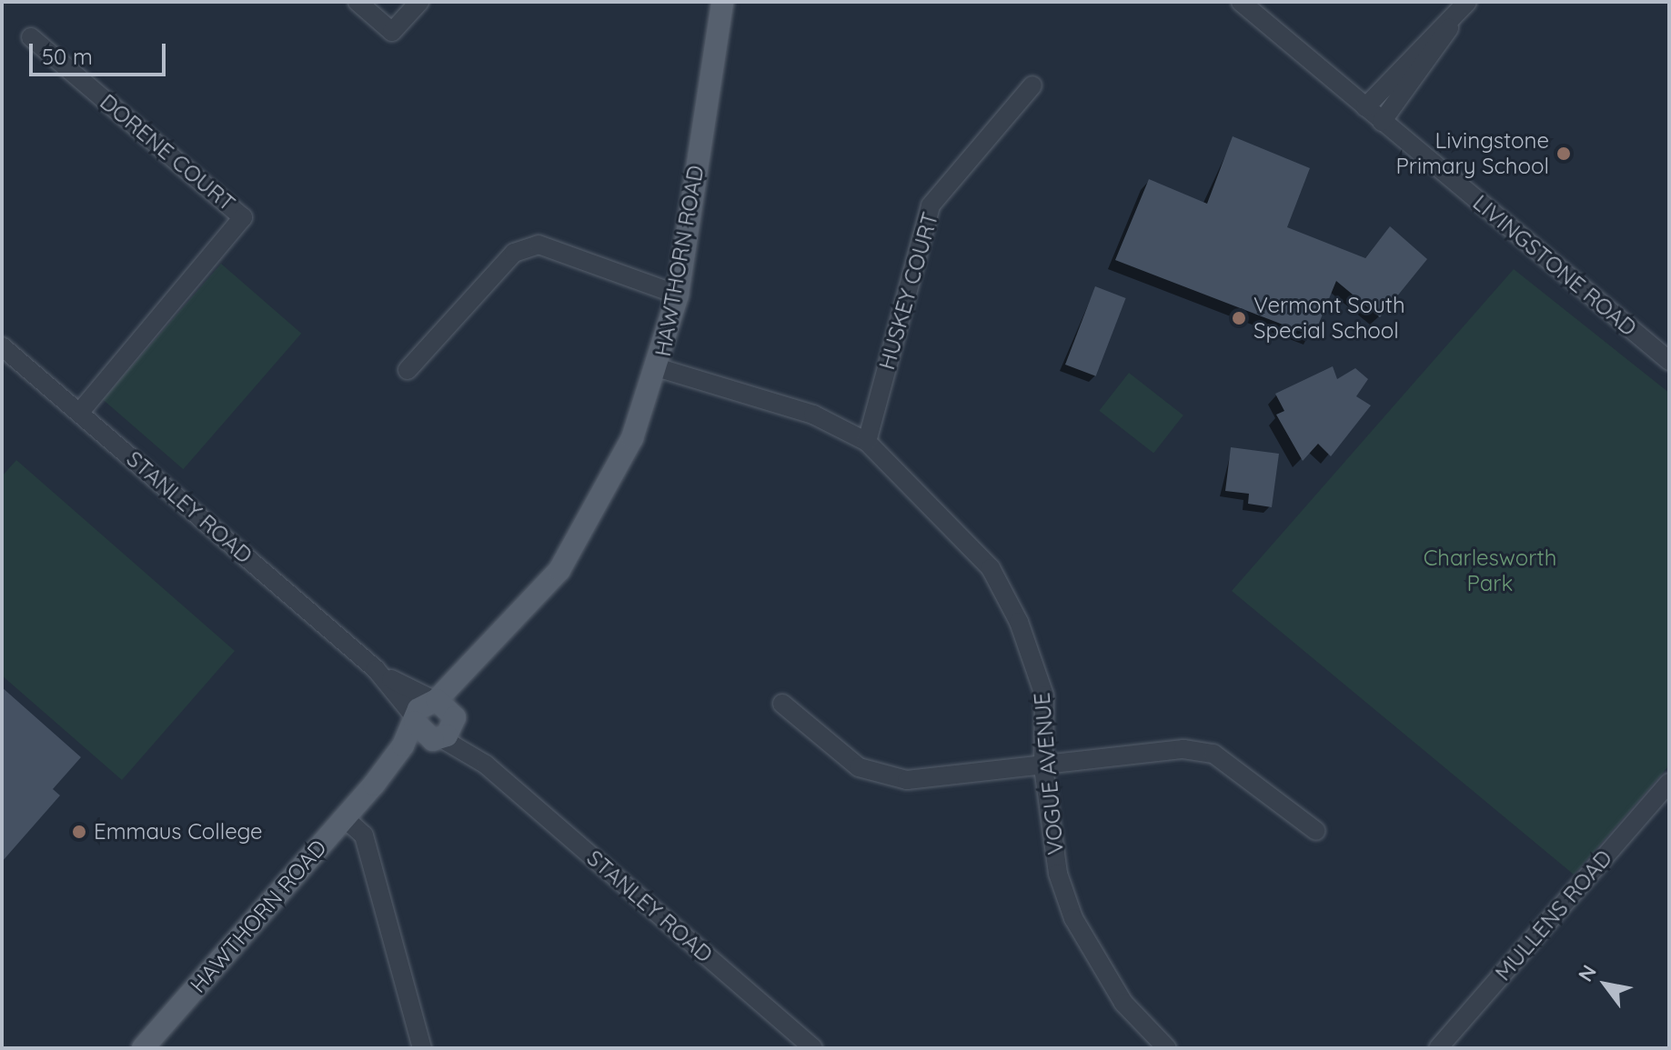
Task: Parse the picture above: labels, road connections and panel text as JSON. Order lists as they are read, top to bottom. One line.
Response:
{"streets":{"main road":["HAWTHORN ROAD"],"street":["DORENE COURT","LIVINGSTONE ROAD","HUSKEY COURT","STANLEY ROAD","VOGUE AVENUE","MULLENS ROAD"]},"crossings":[["DORENE COURT","STANLEY ROAD"],["HAWTHORN ROAD","STANLEY ROAD"],["HAWTHORN ROAD","VOGUE AVENUE"],["HUSKEY COURT","VOGUE AVENUE"]],"parks":["Charlesworth Park"],"places":["Livingstone Primary School","Vermont South Special School","Emmaus College"],"scale_bar":"50 m","north":"top left"}
